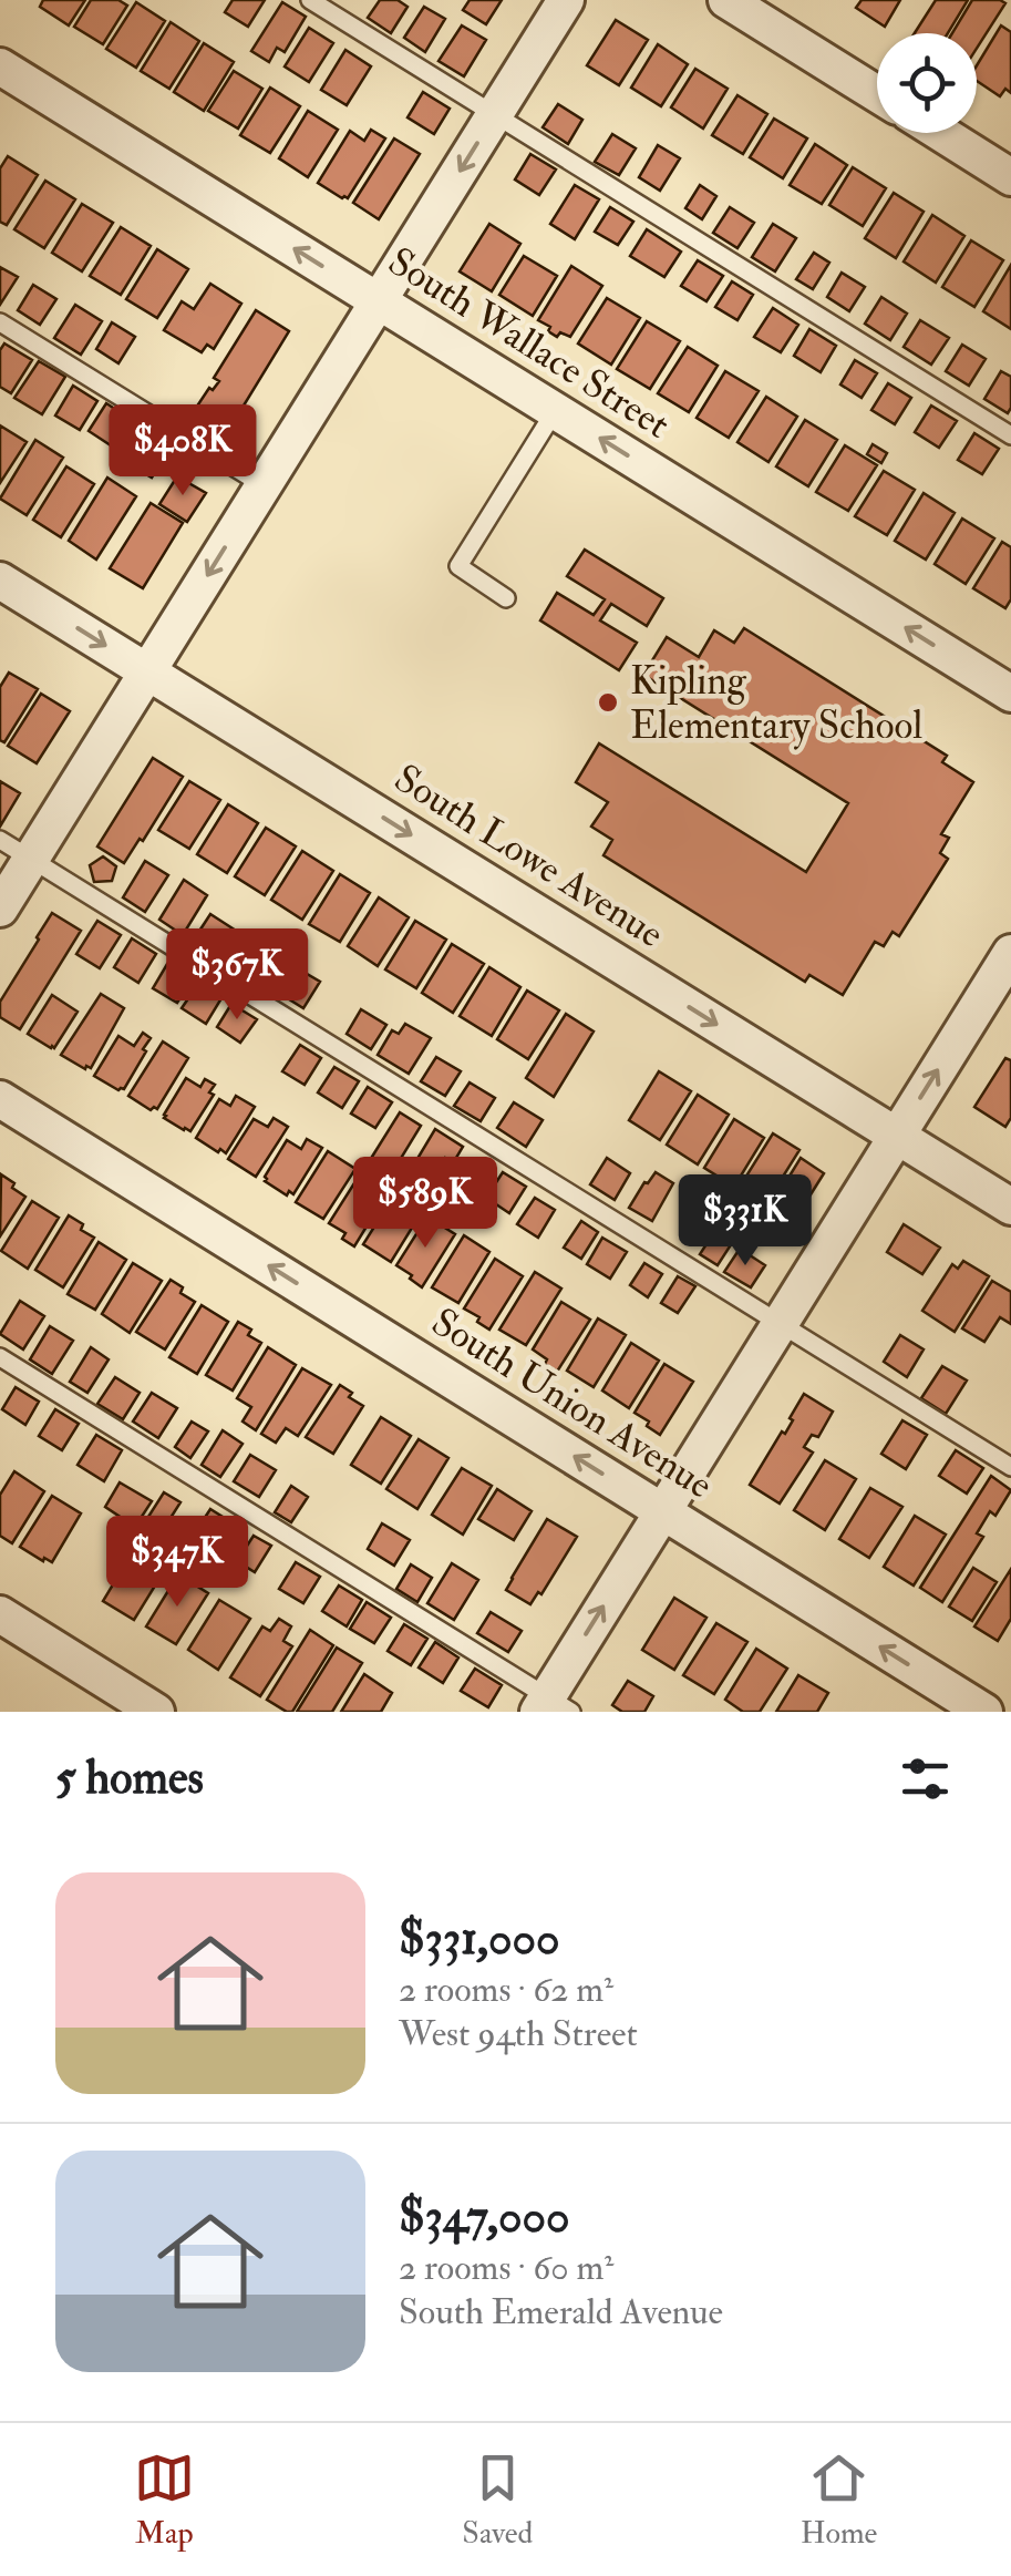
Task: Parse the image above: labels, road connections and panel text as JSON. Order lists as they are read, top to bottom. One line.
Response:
{"streets":{"street":["South Wallace Street","South Lowe Avenue","South Union Avenue"]},"one_way":["South Wallace Street","South Lowe Avenue","South Union Avenue"],"places":["Kipling Elementary School"],"page":{"price":["$408K","$367K","$589K","$331K","$347K"],"heading":"5 homes","list":[{"name":"$331,000","note":"2 rooms · 62 m² · West 94th Street"},{"name":"$347,000","note":"2 rooms · 60 m² · South Emerald Avenue"}],"tabs":["Map","Saved","Home"]}}
